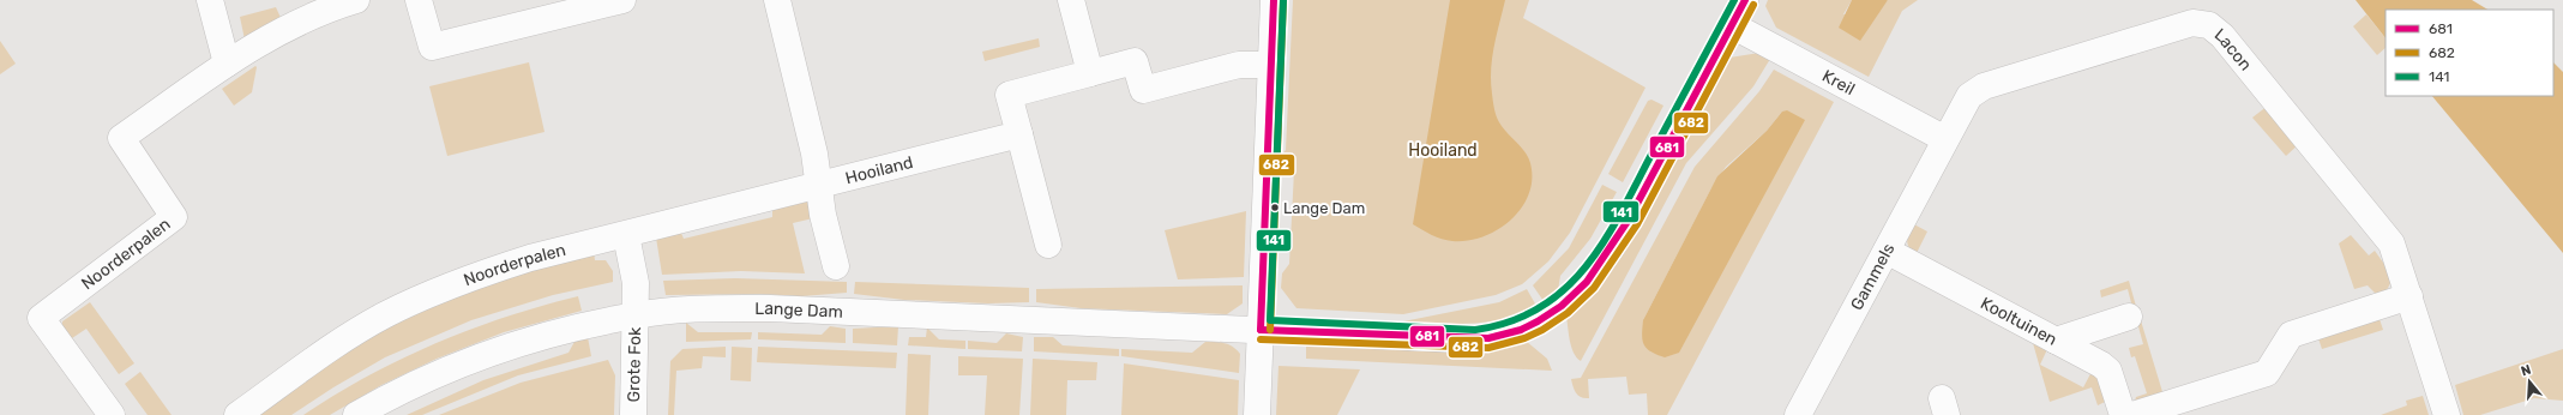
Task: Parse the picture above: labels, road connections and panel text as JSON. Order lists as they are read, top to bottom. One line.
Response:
{"streets":{"street":["Lacon","Kreil","Hooiland","Noorderpalen","Gammels","Lange Dam","Kooltuinen","Grote Fok"]},"crossings":[["Lacon","Kreil"],["Lacon","Gammels"],["Kreil","Gammels"],["Kreil","Lange Dam"],["Hooiland","Noorderpalen"],["Gammels","Kooltuinen"],["Lange Dam","Grote Fok"]],"parks":["Hooiland"],"places":["Lange Dam"],"lines":["transit line 681","transit line 682","transit line 141"],"legend":["681","682","141"],"north":"top"}
